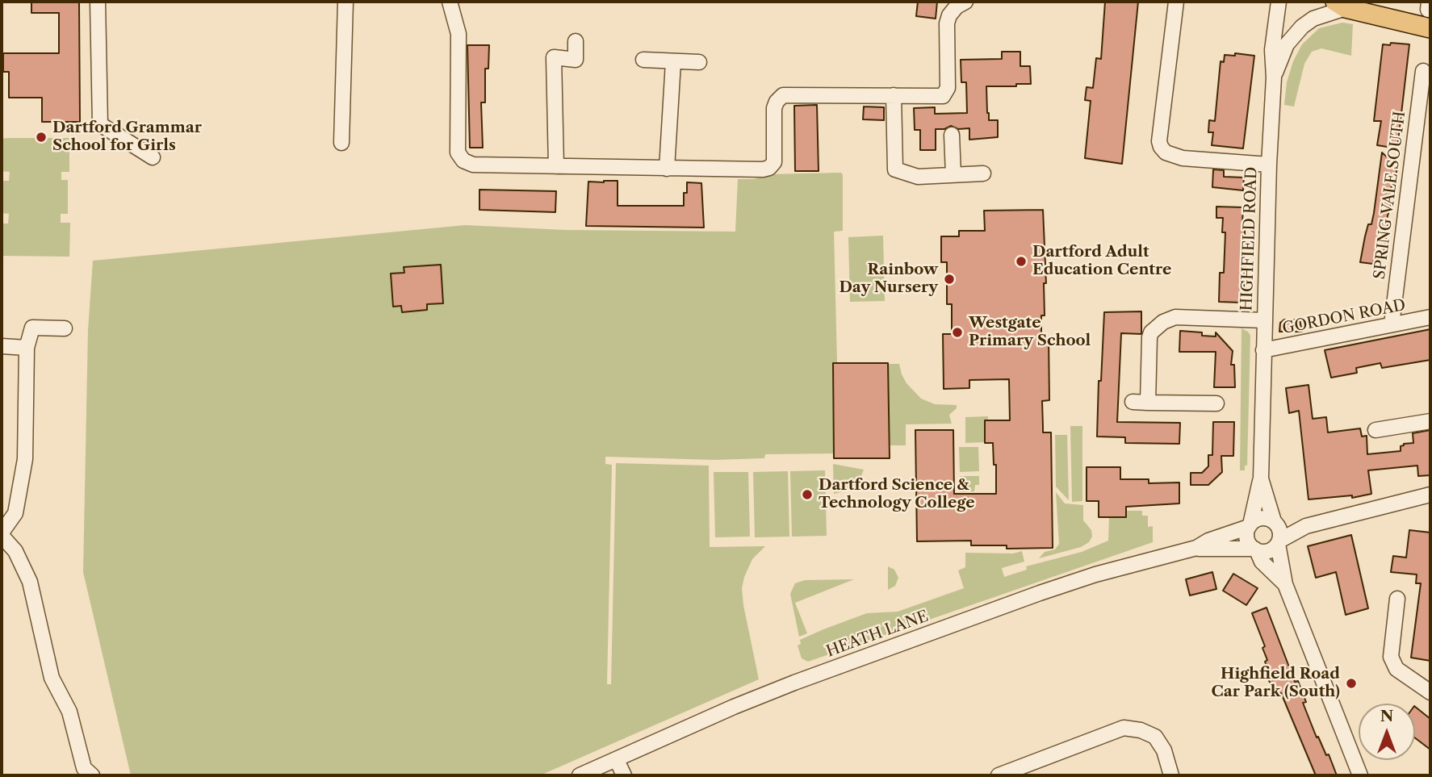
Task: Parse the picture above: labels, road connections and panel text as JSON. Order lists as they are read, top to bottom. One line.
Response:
{"streets":{"street":["SPRING VALE SOUTH","HIGHFIELD ROAD","GORDON ROAD","HEATH LANE"]},"crossings":[["SPRING VALE SOUTH","GORDON ROAD"],["HIGHFIELD ROAD","GORDON ROAD"],["HIGHFIELD ROAD","HEATH LANE"]],"places":["Dartford Grammar School for Girls","Dartford Adult Education Centre","Rainbow Day Nursery","Westgate Primary School","Dartford Science & Technology College","Highfield Road Car Park (South)"],"north":"top"}
